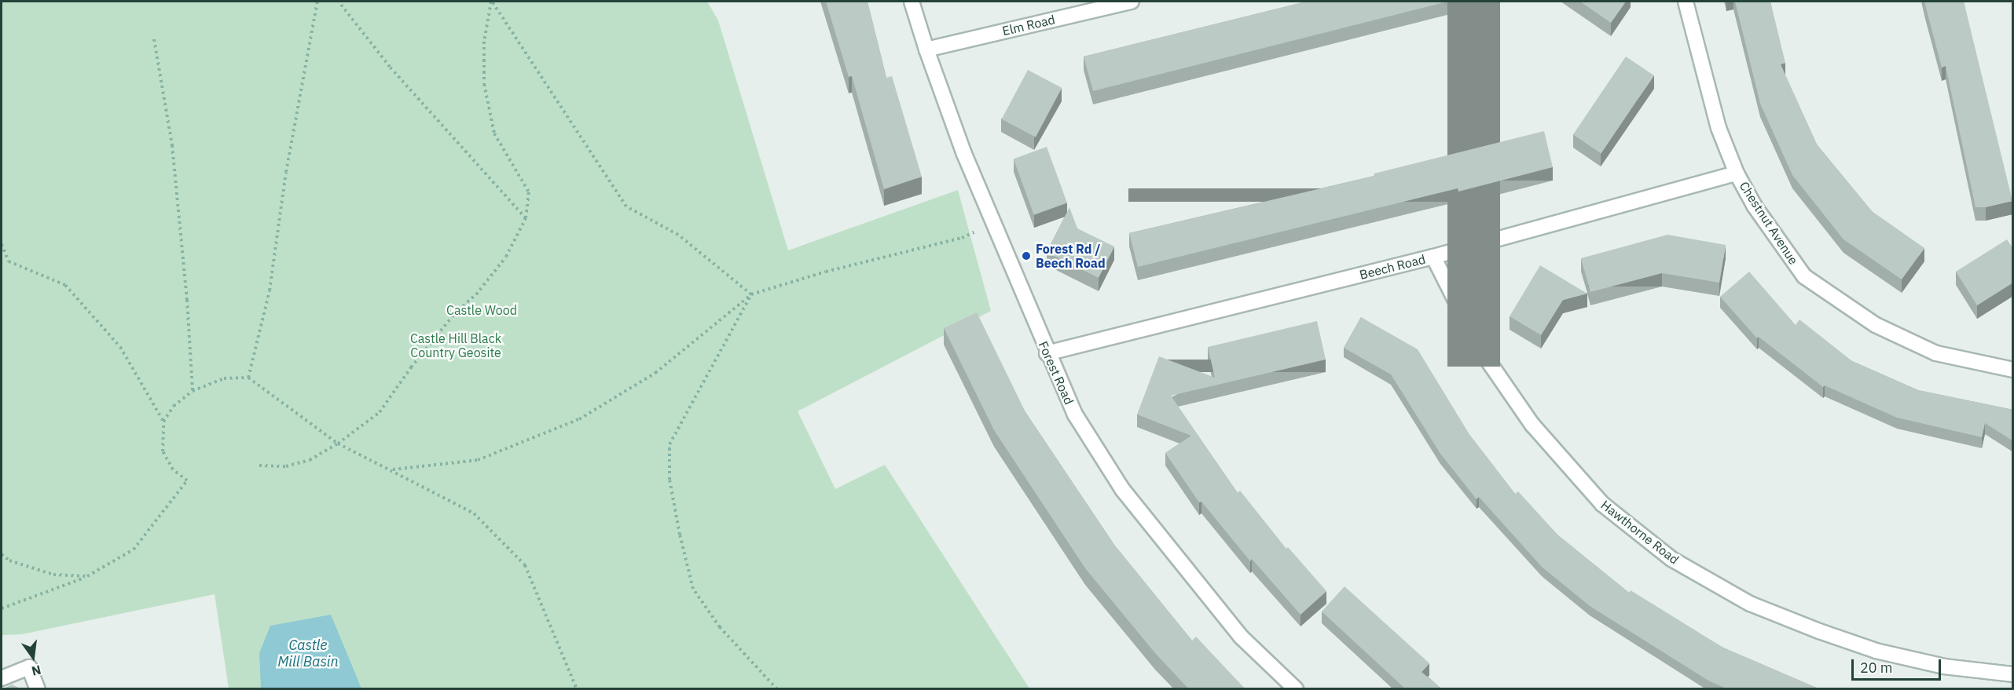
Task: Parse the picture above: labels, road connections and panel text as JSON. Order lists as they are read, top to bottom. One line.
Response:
{"streets":{"street":["Elm Road","Chestnut Avenue","Beech Road","Forest Road","Hawthorne Road"]},"crossings":[["Elm Road","Forest Road"],["Chestnut Avenue","Beech Road"],["Beech Road","Forest Road"],["Beech Road","Hawthorne Road"]],"water":["Castle Mill Basin"],"parks":["Castle Wood","Castle Hill Black Country Geosite"],"places":["Forest Rd / Beech Road"],"scale_bar":"20 m","north":"bottom"}
